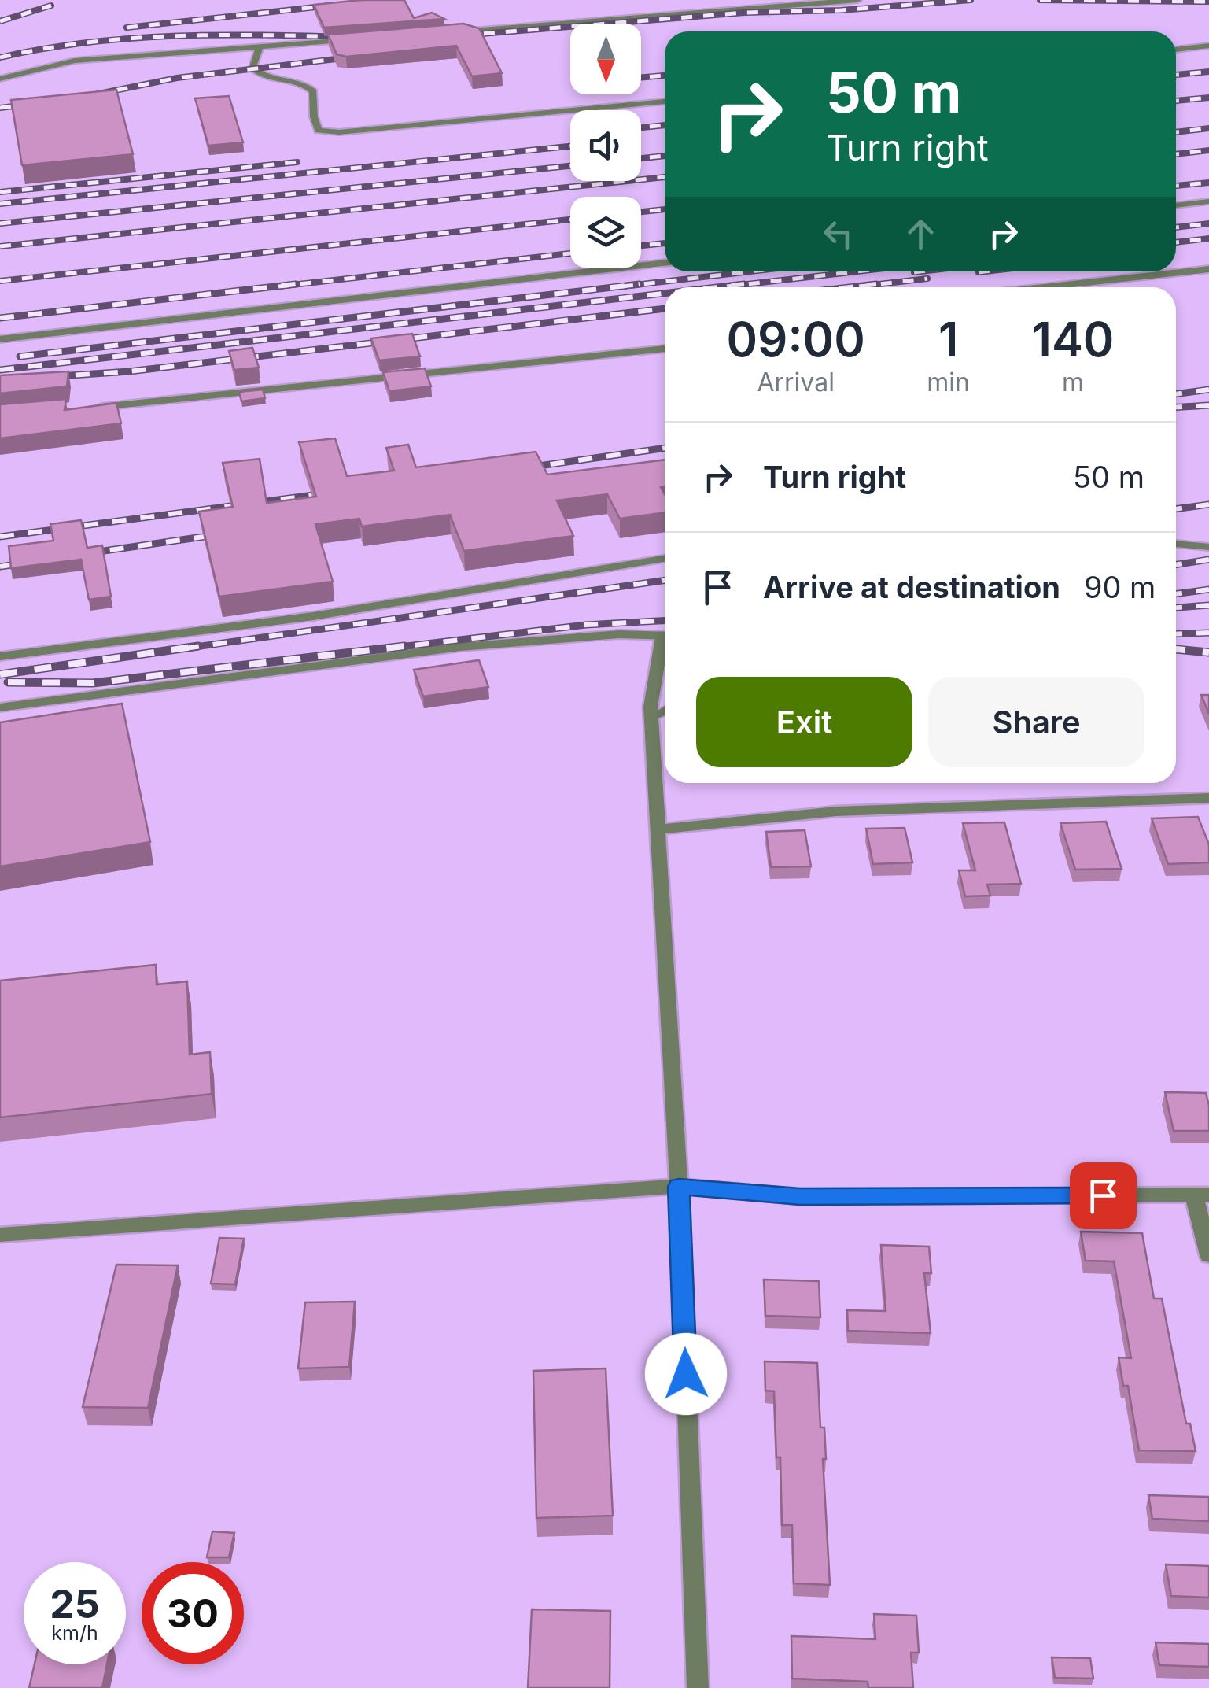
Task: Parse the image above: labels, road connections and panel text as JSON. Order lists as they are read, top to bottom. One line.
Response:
{"north":"bottom","page":{"turn":["50 m","Turn right"],"eta":["09:00","Arrival","1","min","140","m"],"list":[{"name":"Turn right","value":"50 m"},{"name":"Arrive at destination","value":"90 m"}],"buttons":["Exit","Share"],"speed":"25 km/h","limit":"30"}}
